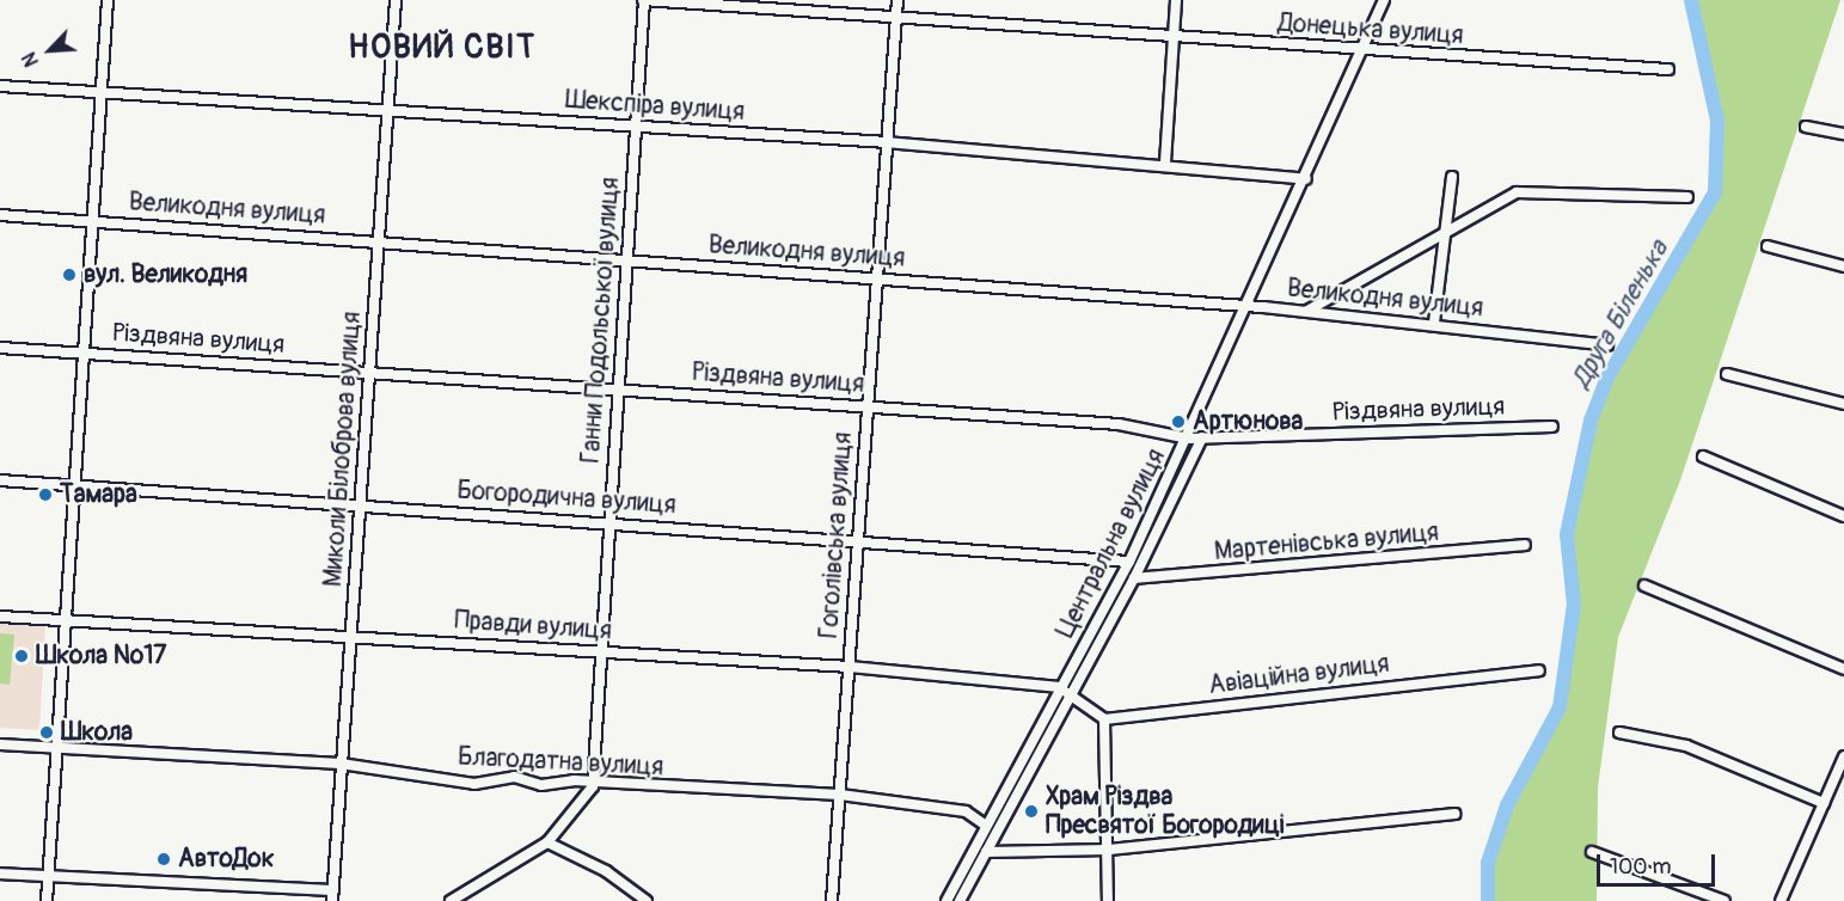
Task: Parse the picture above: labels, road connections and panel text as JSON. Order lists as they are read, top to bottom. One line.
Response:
{"streets":{"street":["Донецька вулиця","Шекспіра вулиця","Великодня вулиця","Ганни Подольської вулиця","Різдвяна вулиця","Миколи Білоброва вулиця","Богородична вулиця","Гоголівська вулиця","Мартенівська вулиця","Центральна вулиця","Правди вулиця","Авіаційна вулиця","Благодатна вулиця"]},"crossings":[["Донецька вулиця","Ганни Подольської вулиця"],["Донецька вулиця","Гоголівська вулиця"],["Донецька вулиця","Центральна вулиця"],["Шекспіра вулиця","Ганни Подольської вулиця"],["Шекспіра вулиця","Миколи Білоброва вулиця"],["Шекспіра вулиця","Гоголівська вулиця"],["Шекспіра вулиця","Центральна вулиця"],["Великодня вулиця","Ганни Подольської вулиця"],["Великодня вулиця","Миколи Білоброва вулиця"],["Великодня вулиця","Гоголівська вулиця"],["Великодня вулиця","Центральна вулиця"],["Ганни Подольської вулиця","Різдвяна вулиця"],["Ганни Подольської вулиця","Богородична вулиця"],["Ганни Подольської вулиця","Правди вулиця"],["Ганни Подольської вулиця","Благодатна вулиця"],["Різдвяна вулиця","Миколи Білоброва вулиця"],["Різдвяна вулиця","Гоголівська вулиця"],["Різдвяна вулиця","Центральна вулиця"],["Миколи Білоброва вулиця","Богородична вулиця"],["Миколи Білоброва вулиця","Правди вулиця"],["Миколи Білоброва вулиця","Благодатна вулиця"],["Богородична вулиця","Гоголівська вулиця"],["Богородична вулиця","Центральна вулиця"],["Гоголівська вулиця","Правди вулиця"],["Гоголівська вулиця","Благодатна вулиця"],["Мартенівська вулиця","Центральна вулиця"],["Центральна вулиця","Правди вулиця"],["Центральна вулиця","Благодатна вулиця"]],"districts":["НОВИЙ СВІТ"],"water":["Друга Біленька"],"places":["вул. Великодня","Артюнова","Тамара","Школа №17","Школа","Храм Різдва Пресвятої Богородиці","АвтоДок"],"scale_bar":"100 m","north":"bottom left"}
